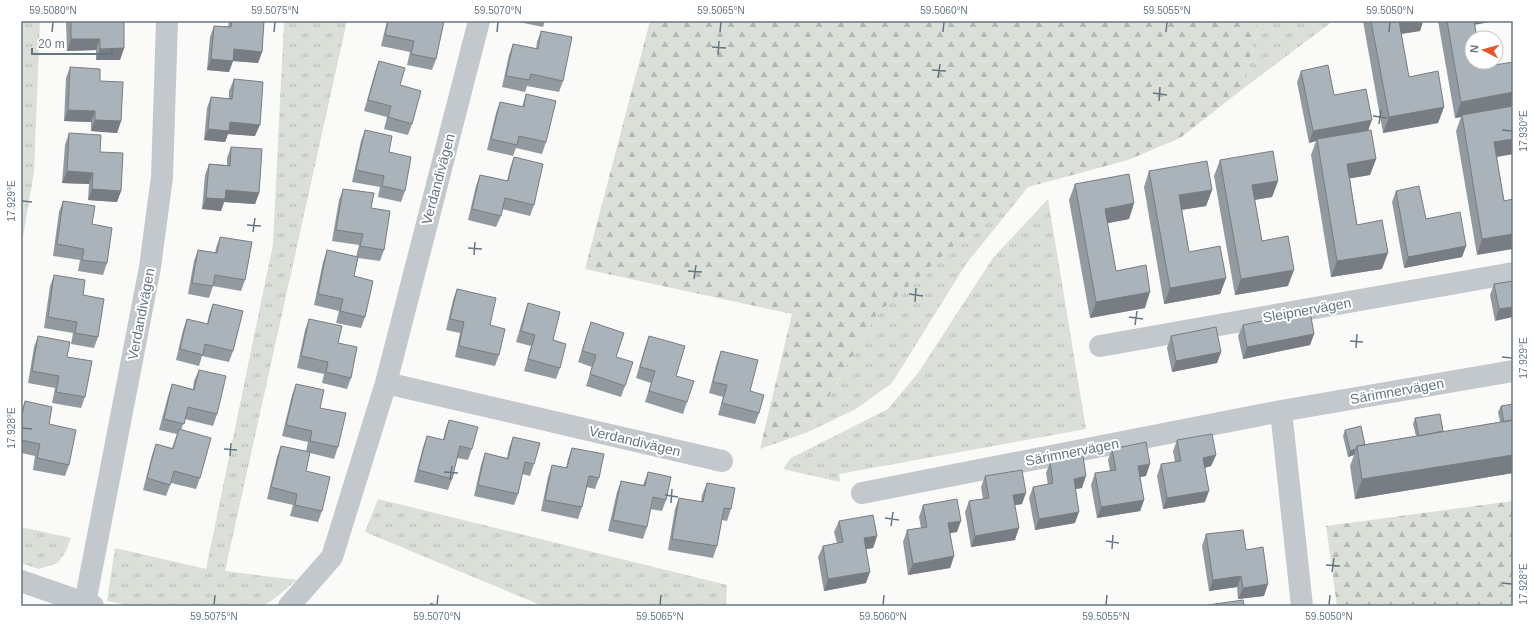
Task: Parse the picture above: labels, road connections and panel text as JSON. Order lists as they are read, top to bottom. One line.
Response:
{"streets":{"street":["Verdandivägen","Sleipnervägen","Särimnervägen"]},"scale_bar":"20 m","north":"left","coordinates":["59.5080°N","59.5075°N","59.5070°N","59.5065°N","59.5060°N","59.5055°N","59.5050°N","17.930°E","17.929°E","17.928°E"]}
